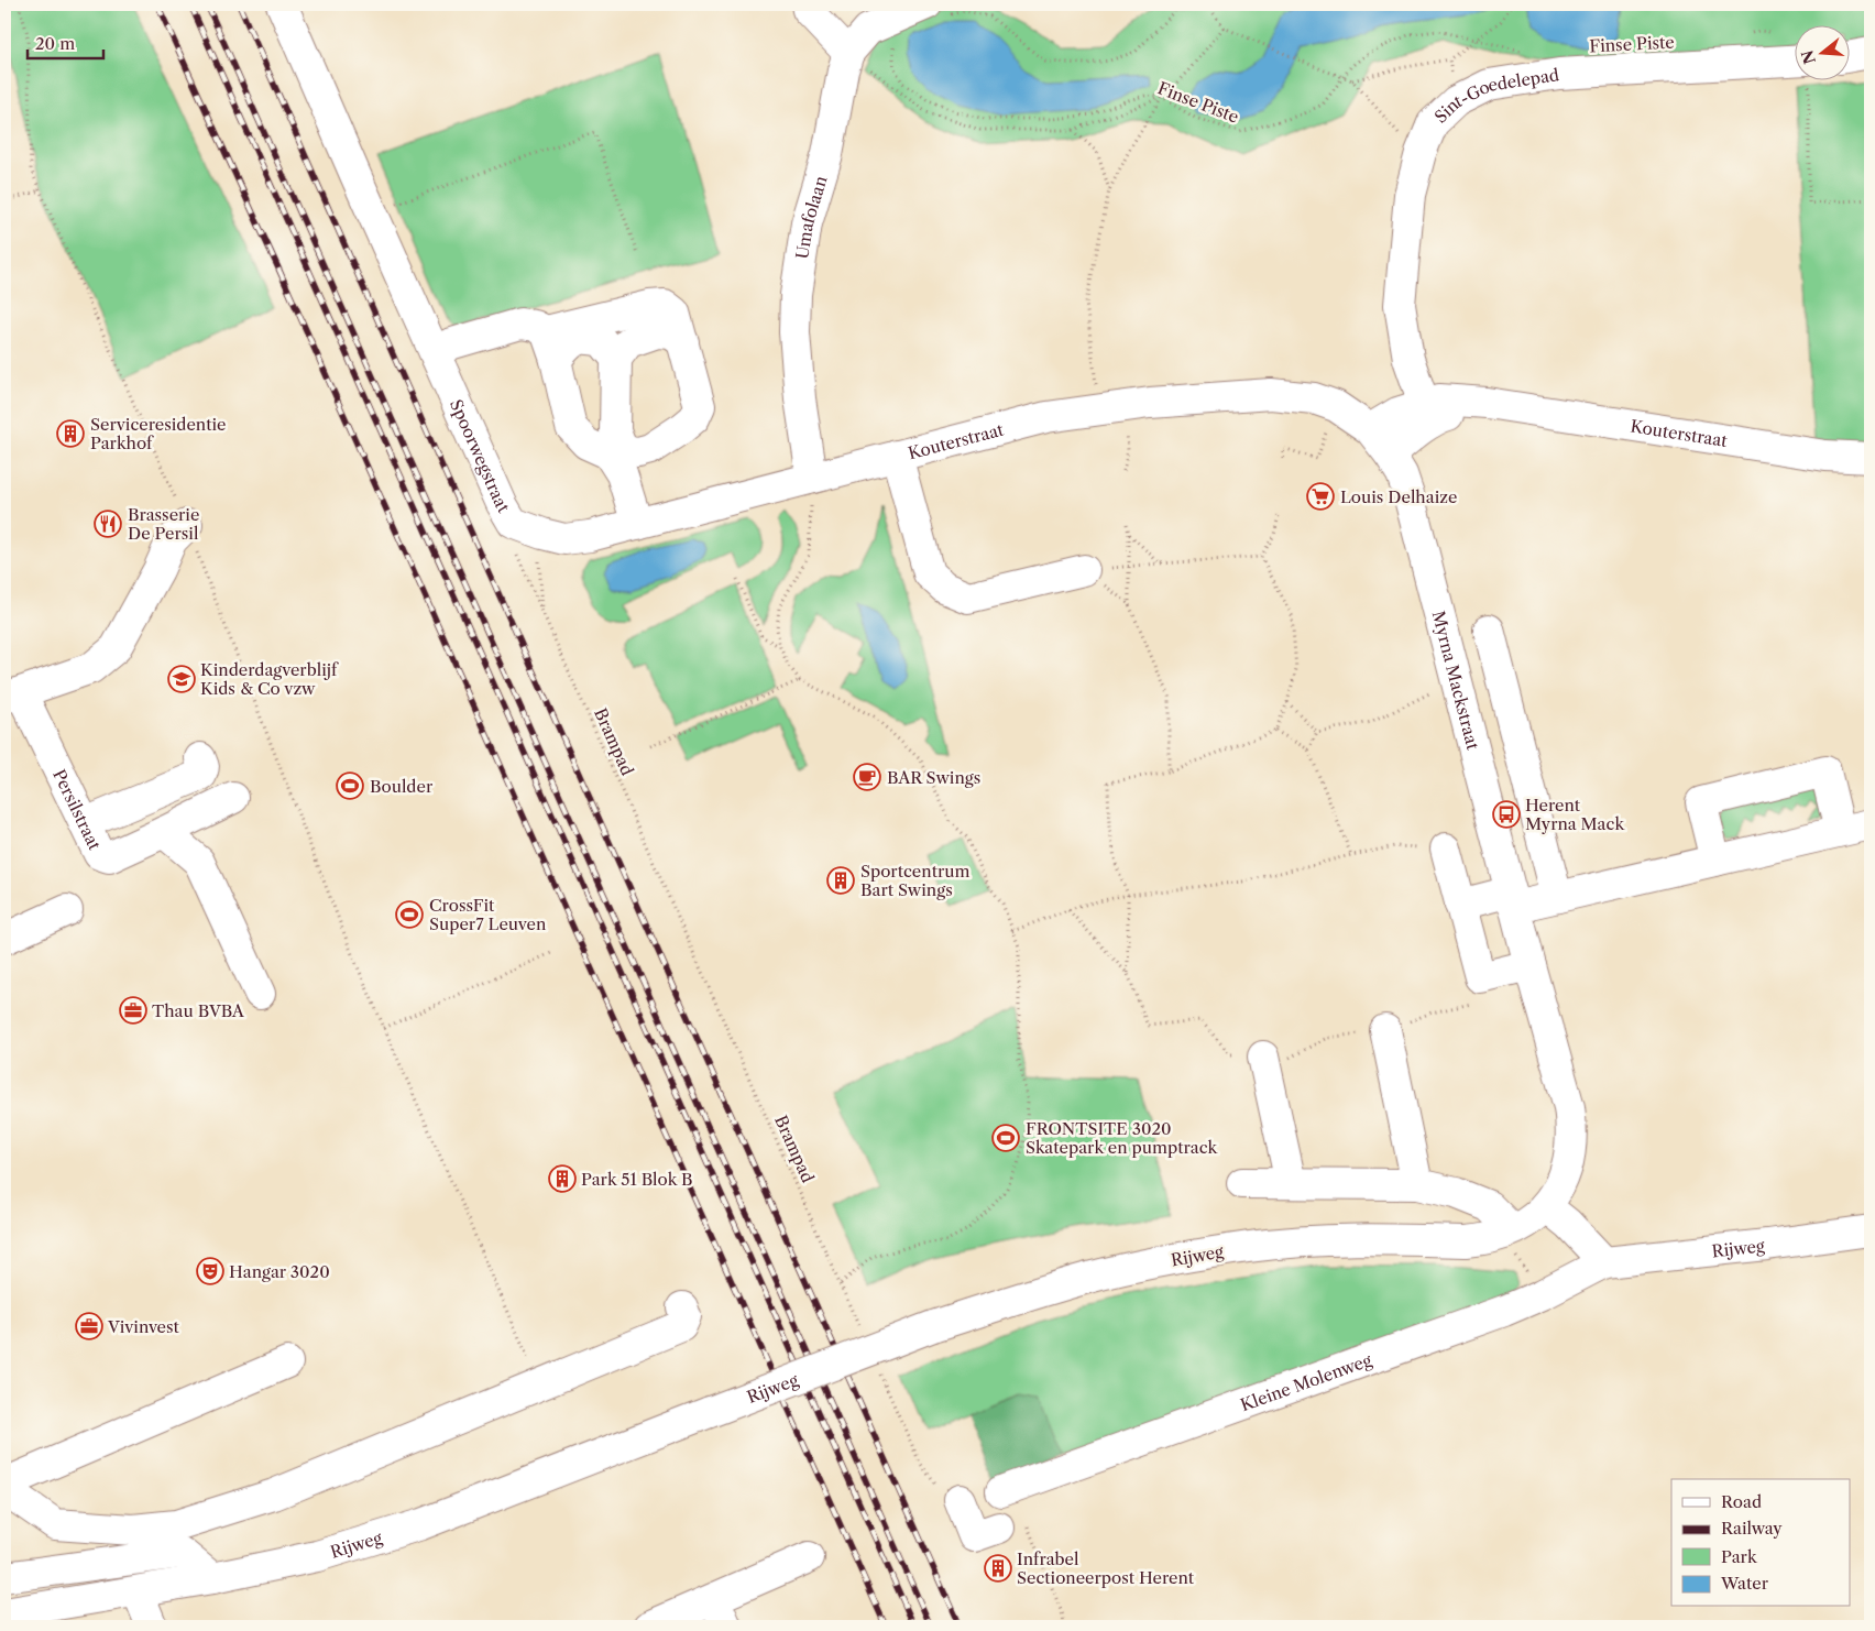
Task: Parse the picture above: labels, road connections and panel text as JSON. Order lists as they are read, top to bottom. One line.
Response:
{"streets":{"street":["Sint-Goedelepad","Umafolaan","Kouterstraat","Spoorwegstraat","Myrna Mackstraat","Persilstraat","Rijweg","Kleine Molenweg"],"path":["Finse Piste","Brampad"]},"crossings":[["Sint-Goedelepad","Kouterstraat"],["Umafolaan","Kouterstraat"],["Kouterstraat","Spoorwegstraat"],["Kouterstraat","Myrna Mackstraat"],["Kouterstraat","Brampad"],["Spoorwegstraat","Brampad"],["Myrna Mackstraat","Rijweg"],["Rijweg","Kleine Molenweg"]],"places":{"building":["Serviceresidentie Parkhof","Sportcentrum Bart Swings","Park 51 Blok B","Infrabel Sectioneerpost Herent"],"supermarket":["Louis Delhaize"],"restaurant":["Brasserie De Persil"],"school or university":["Kinderdagverblijf Kids & Co vzw"],"cafe":["BAR Swings"],"sports":["Boulder","CrossFit Super7 Leuven","FRONTSITE 3020 Skatepark en pumptrack"],"bus stop":["Herent Myrna Mack"],"office":["Thau BVBA","Vivinvest"],"theatre":["Hangar 3020"]},"legend":["Road","Railway","Park","Water"],"scale_bar":"20 m","north":"left"}
